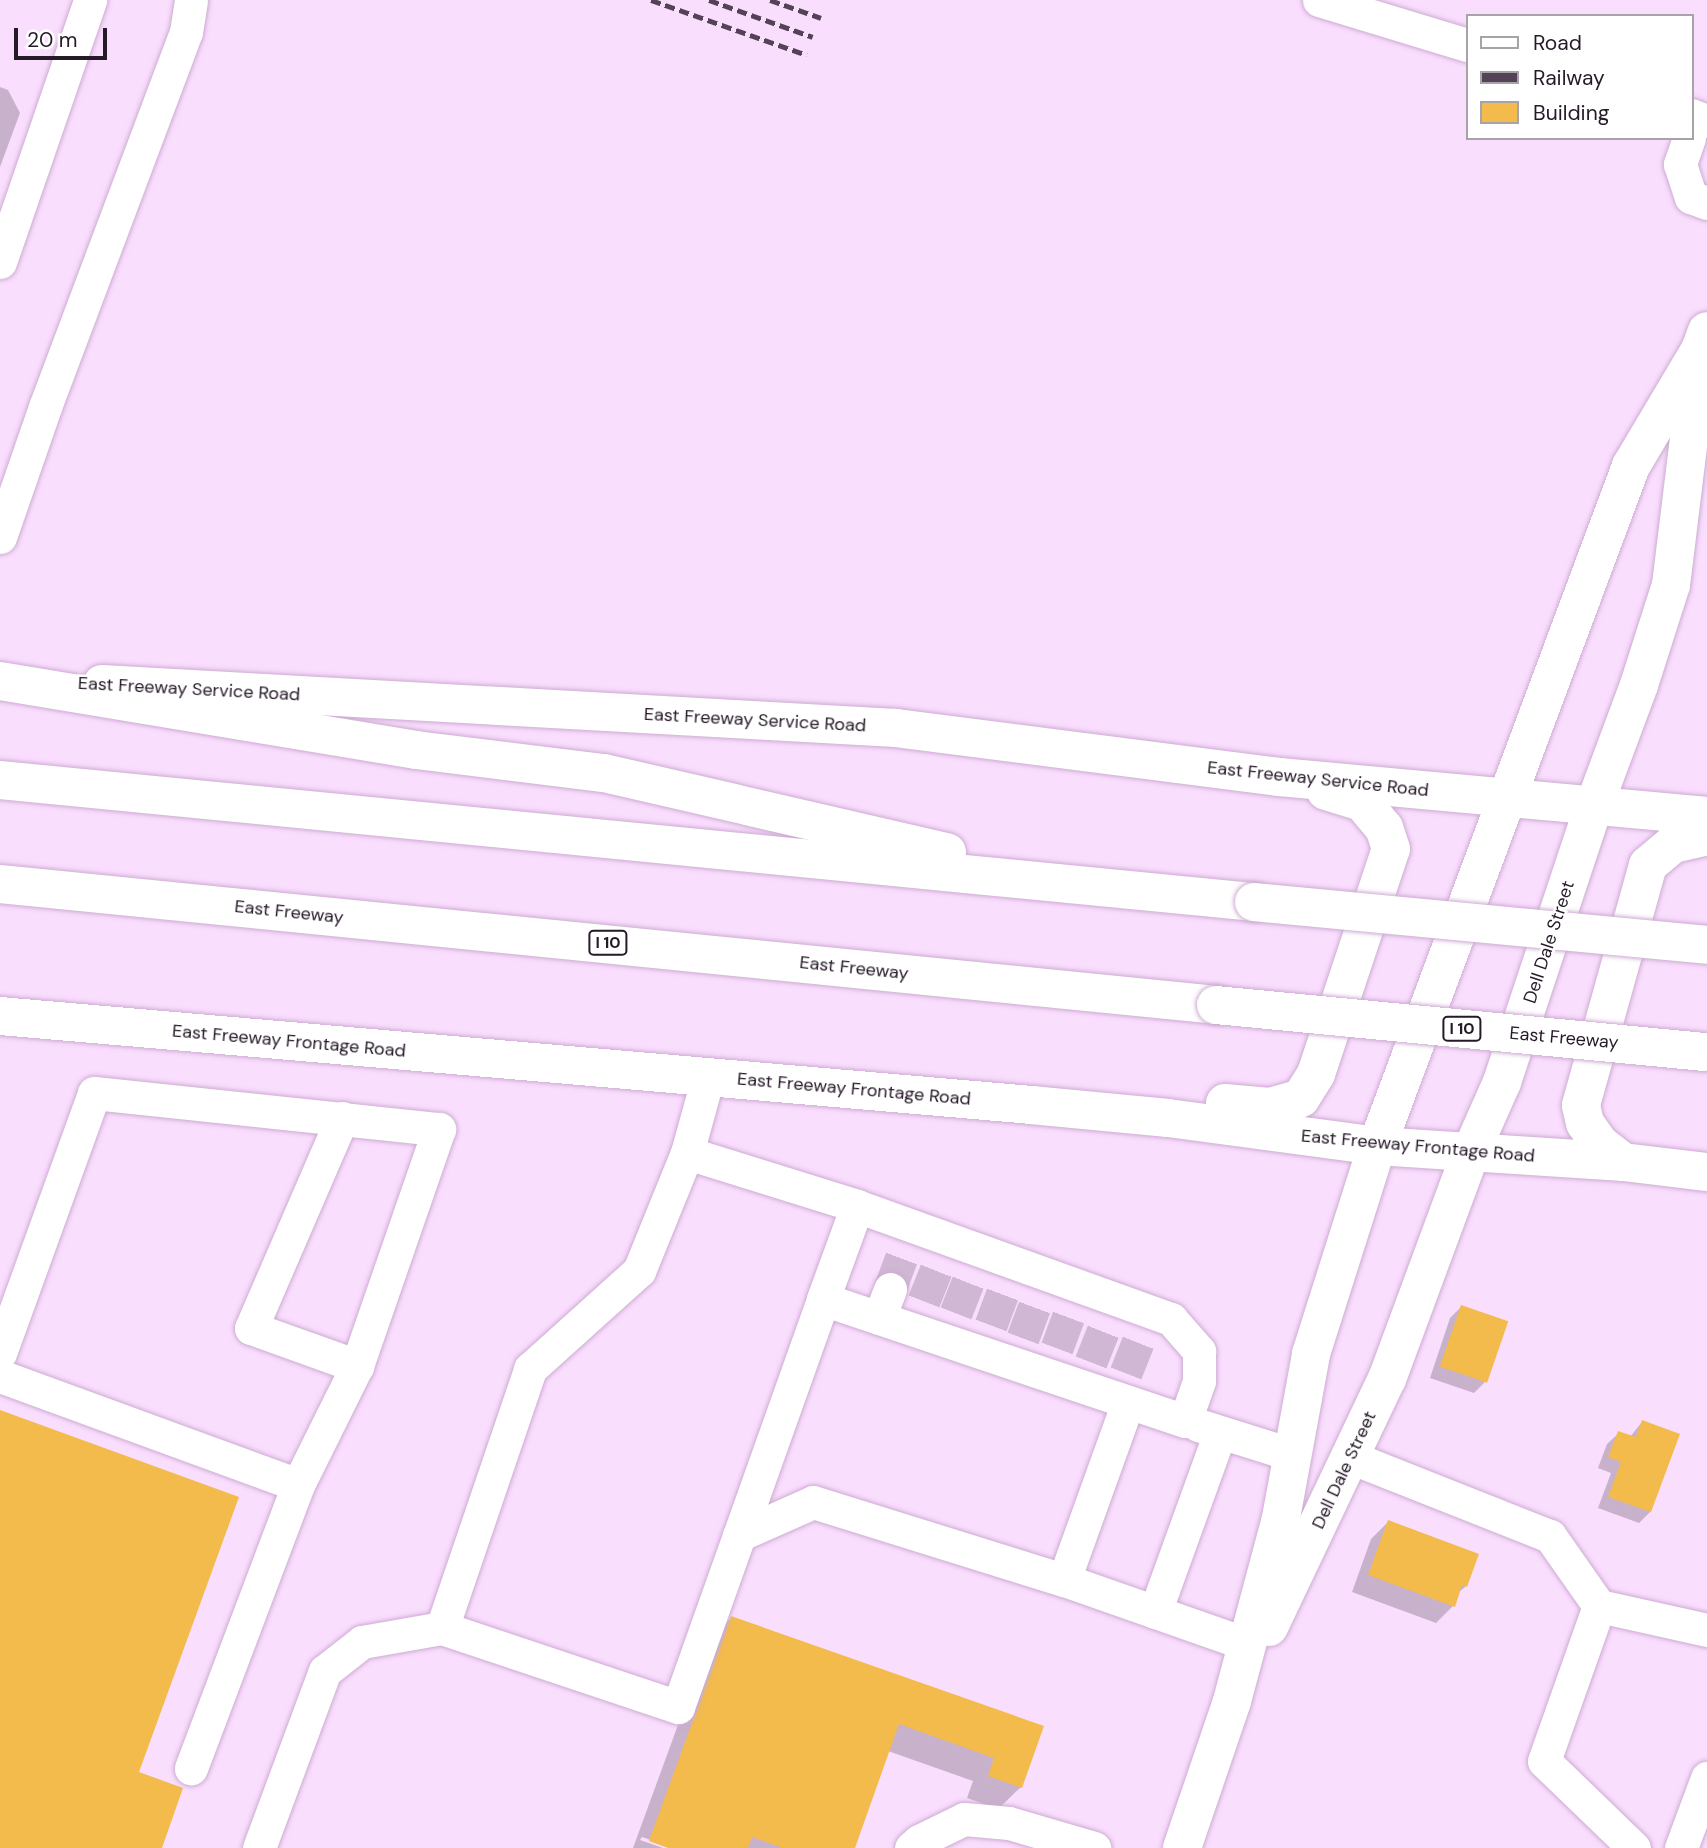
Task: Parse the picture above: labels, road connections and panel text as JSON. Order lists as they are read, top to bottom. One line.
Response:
{"streets":{"main road":["East Freeway Service Road","East Freeway","Dell Dale Street","I 10","East Freeway Frontage Road"]},"crossings":[["East Freeway Service Road","Dell Dale Street"],["Dell Dale Street","East Freeway Frontage Road"]],"legend":["Road","Railway","Building"],"scale_bar":"20 m"}
